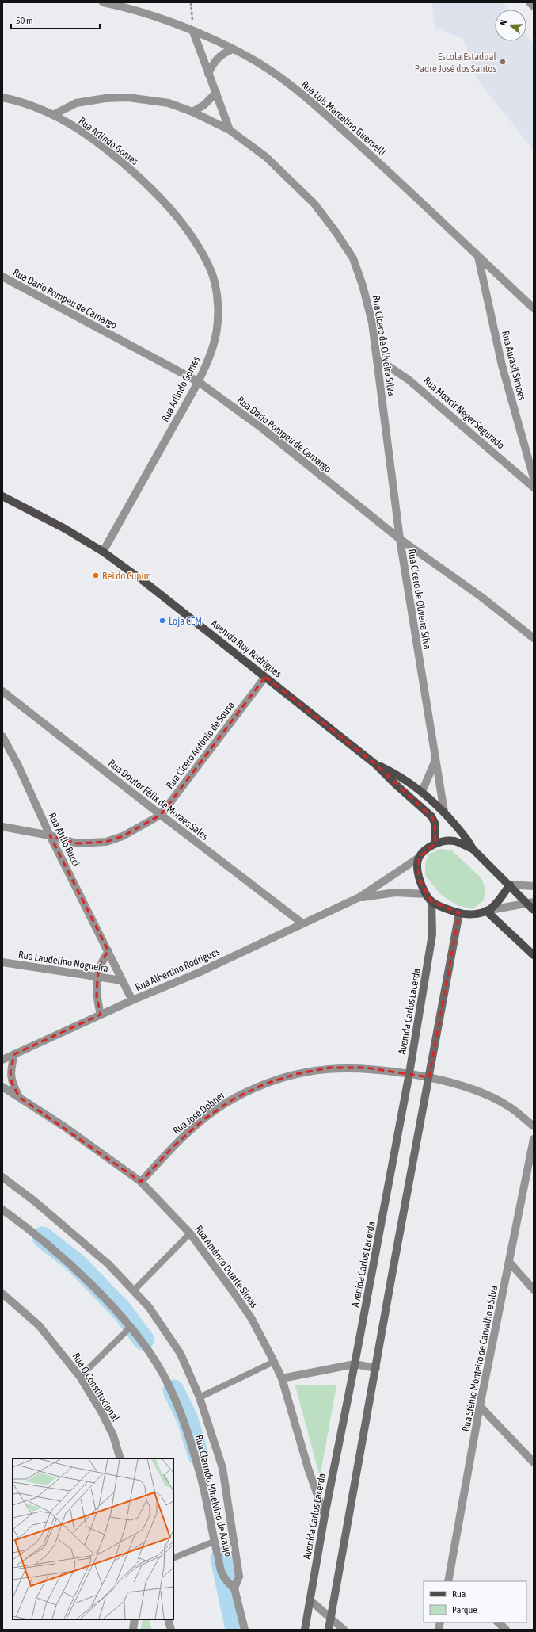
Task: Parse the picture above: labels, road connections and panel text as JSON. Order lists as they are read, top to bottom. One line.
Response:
{"streets":{"main road":["Avenida Ruy Rodrigues","Avenida Carlos Lacerda"],"street":["Rua Luís Marcelino Guernelli","Rua Arlindo Gomes","Rua Dario Pompeu de Camargo","Rua Cícero de Oliveira Silva","Rua Aurasil Simões","Rua Moacir Neger Segurado","Rua Cícero Antônio de Sousa","Rua Doutor Félix de Moraes Sales","Rua Atílio Bucci","Rua Laudelino Nogueira","Rua Albertino Rodrigues","Rua José Dobner","Rua Américo Duarte Simas","Rua Stênio Monteiro de Carvalho e Silva","Rua O Constitucional","Rua Clarindo Minelvino de Araújo"]},"crossings":[["Rua Luís Marcelino Guernelli","Rua Aurasil Simões"],["Rua Arlindo Gomes","Rua Dario Pompeu de Camargo"],["Rua Arlindo Gomes","Rua Cícero de Oliveira Silva"],["Rua Arlindo Gomes","Avenida Ruy Rodrigues"],["Rua Dario Pompeu de Camargo","Rua Cícero de Oliveira Silva"],["Rua Cícero de Oliveira Silva","Rua Moacir Neger Segurado"],["Rua Cícero de Oliveira Silva","Avenida Ruy Rodrigues"],["Avenida Ruy Rodrigues","Rua Cícero Antônio de Sousa"],["Avenida Ruy Rodrigues","Rua Albertino Rodrigues"],["Avenida Ruy Rodrigues","Avenida Carlos Lacerda"],["Rua Cícero Antônio de Sousa","Rua Doutor Félix de Moraes Sales"],["Rua Cícero Antônio de Sousa","Rua Atílio Bucci"],["Rua Doutor Félix de Moraes Sales","Rua Albertino Rodrigues"],["Rua Atílio Bucci","Rua Laudelino Nogueira"],["Rua Atílio Bucci","Rua Albertino Rodrigues"],["Rua Albertino Rodrigues","Avenida Carlos Lacerda"],["Avenida Carlos Lacerda","Rua José Dobner"],["Avenida Carlos Lacerda","Rua Américo Duarte Simas"],["Rua José Dobner","Rua Américo Duarte Simas"]],"places":["Escola Estadual Padre José dos Santos","Rei do Cupim","Loja CEM"],"legend":["Rua","Parque"],"scale_bar":"50 m","north":"left"}
